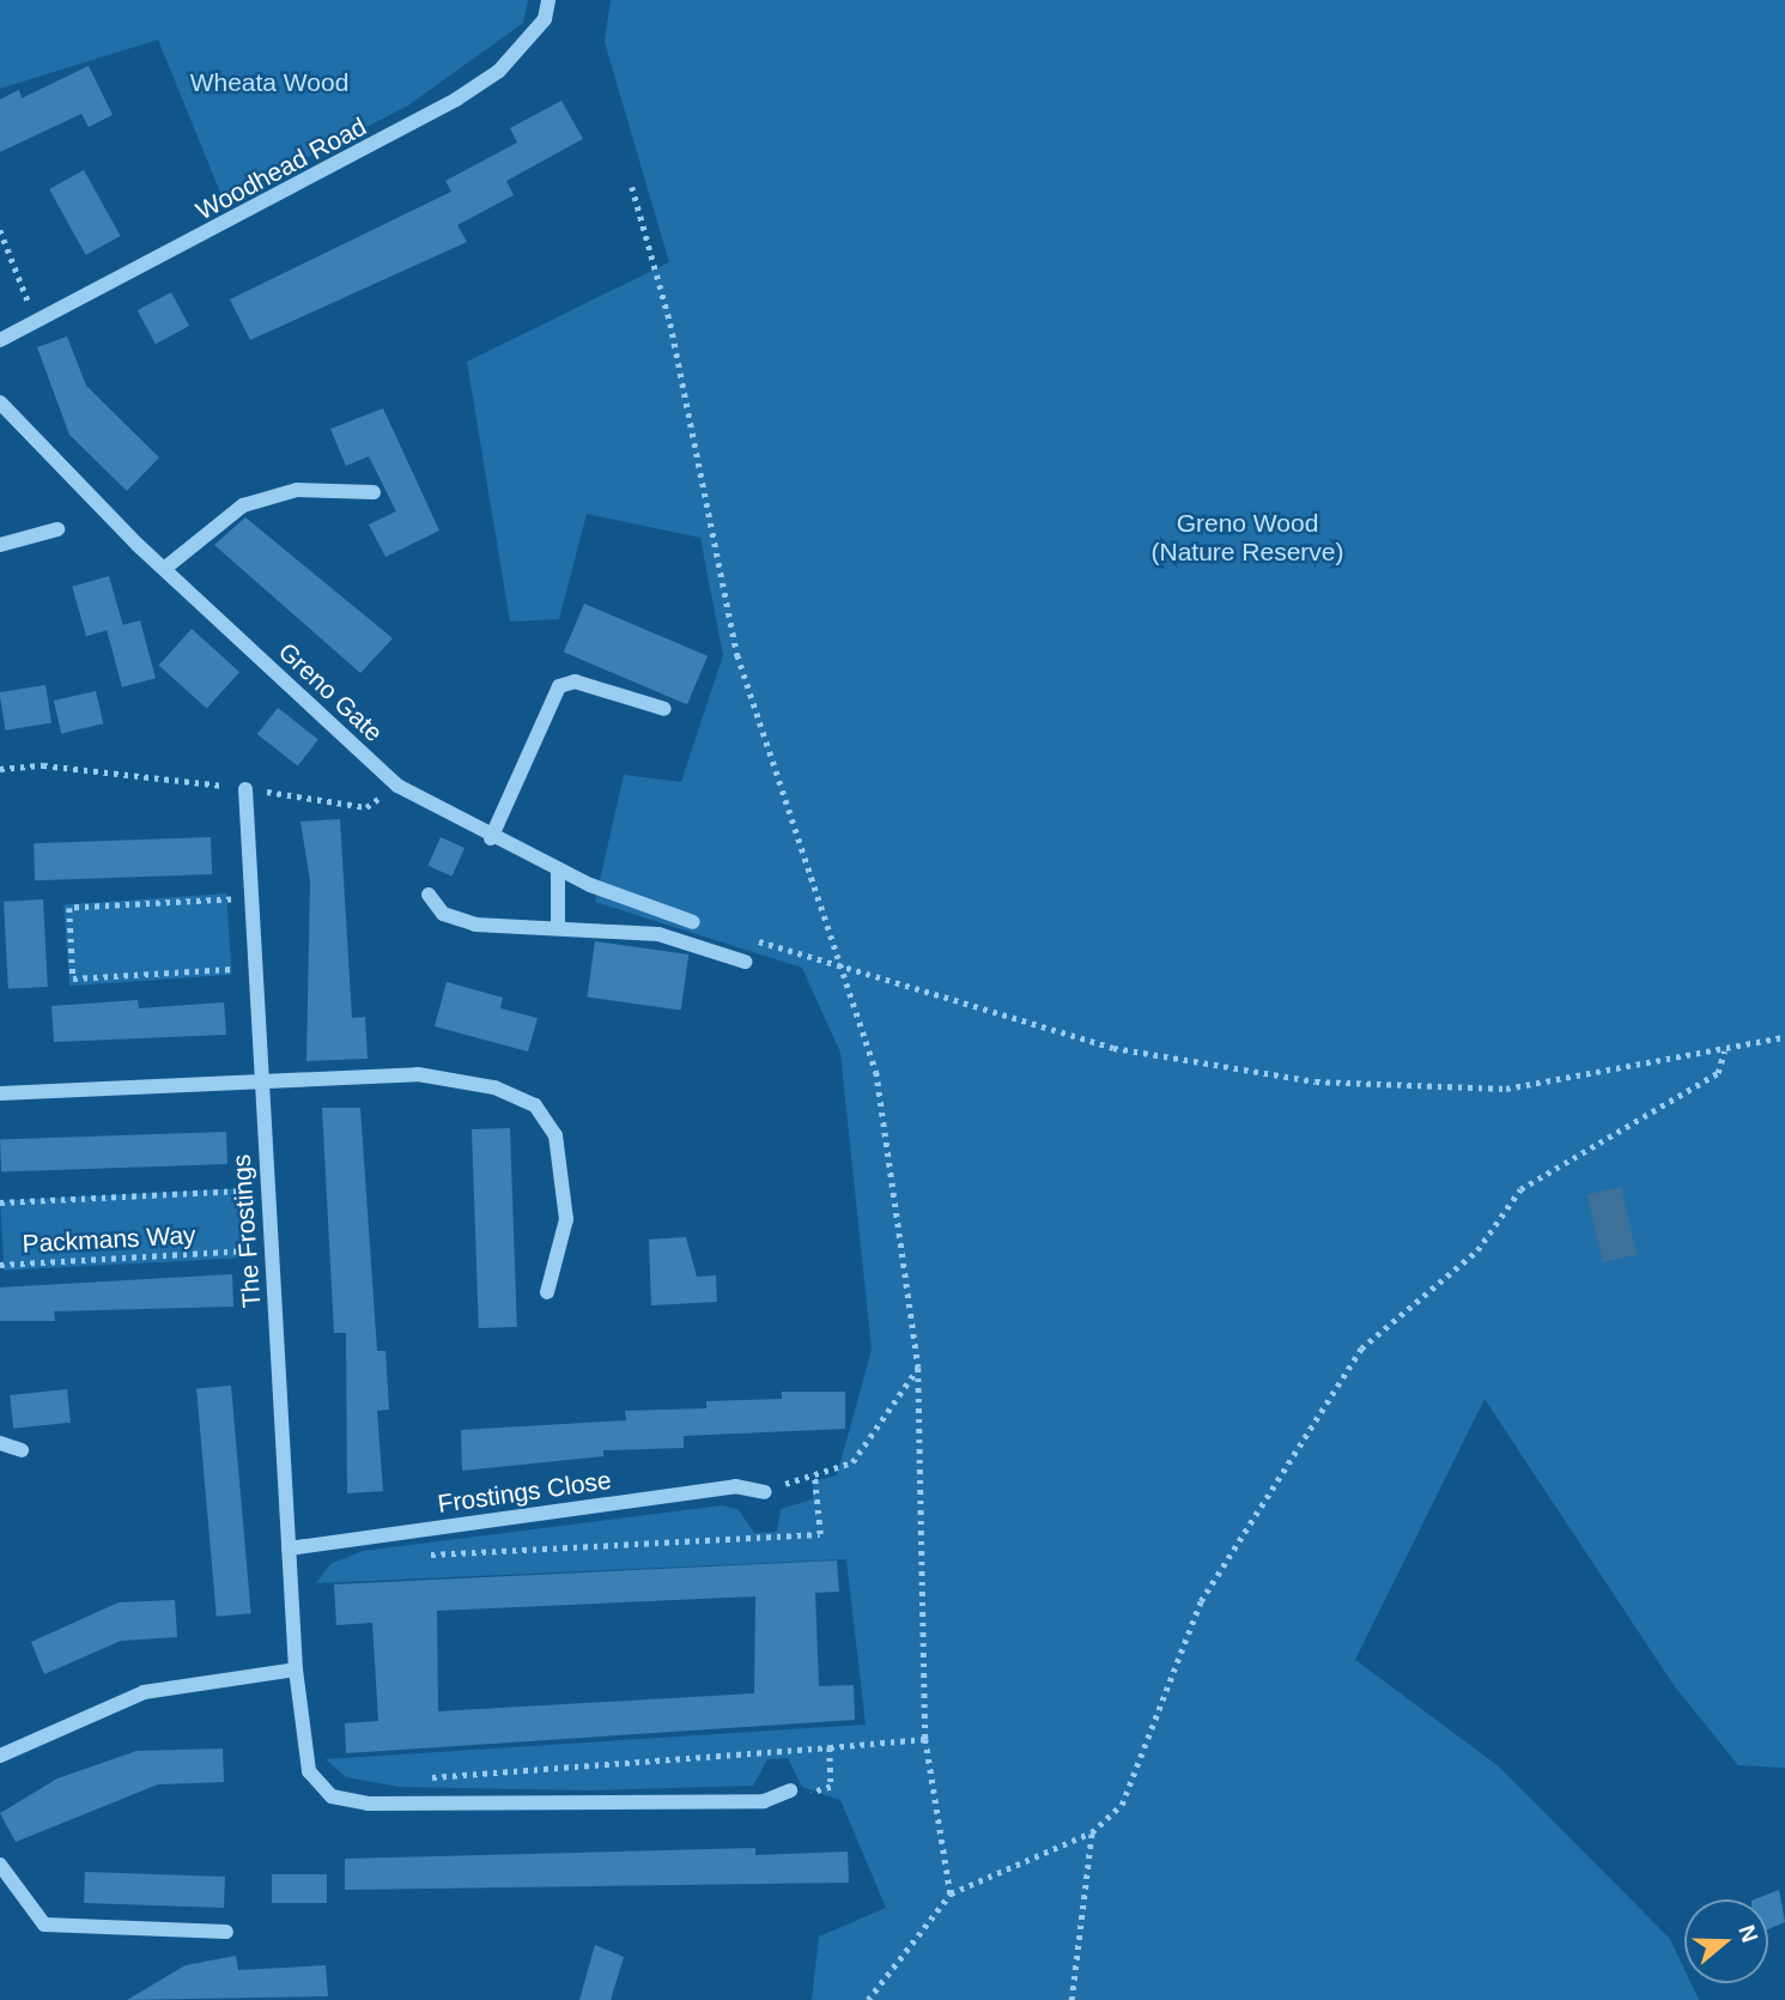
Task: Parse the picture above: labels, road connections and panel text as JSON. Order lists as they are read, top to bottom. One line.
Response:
{"streets":{"street":["Woodhead Road","Greno Gate","The Frostings","Frostings Close"],"path":["Packmans Way"]},"crossings":[["The Frostings","Packmans Way"],["The Frostings","Frostings Close"]],"parks":["Wheata Wood","Greno Wood (Nature Reserve)"],"north":"right"}
